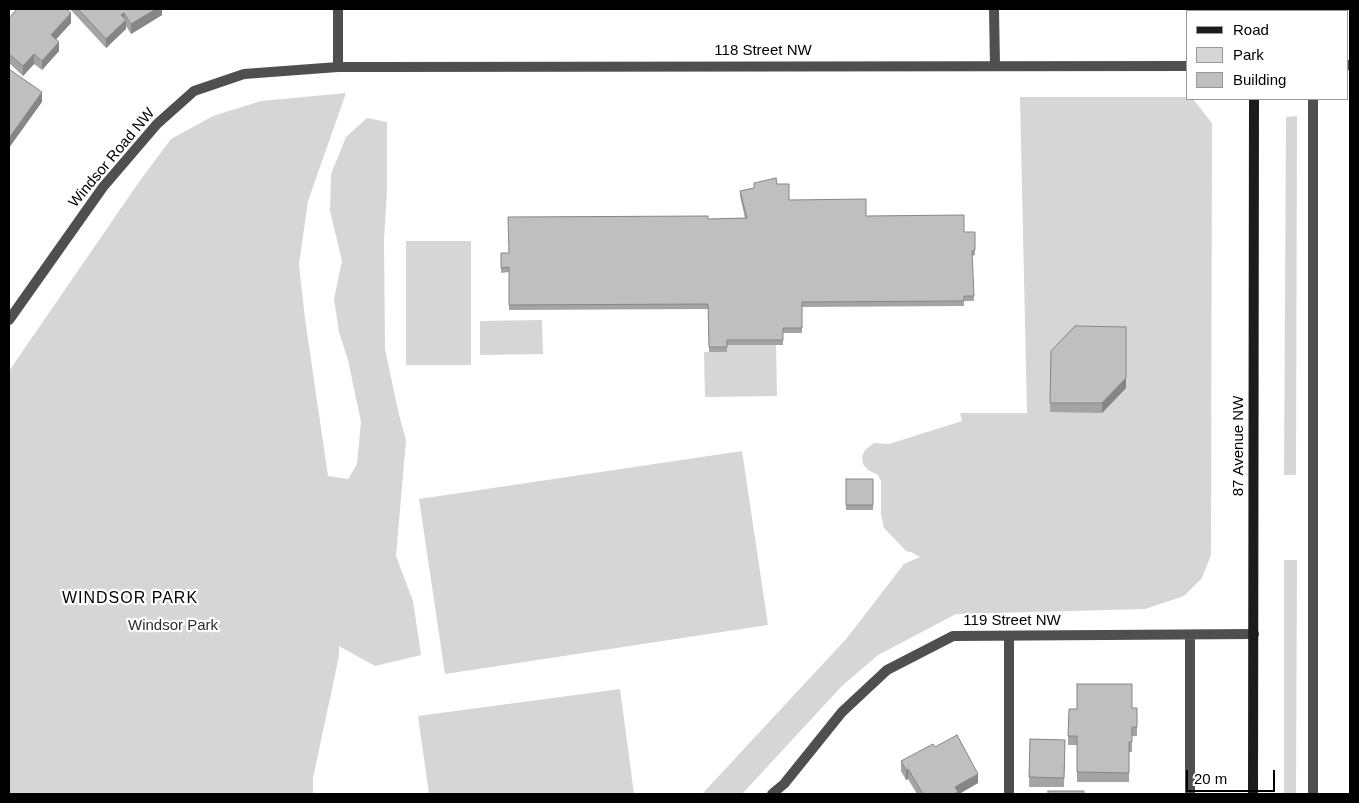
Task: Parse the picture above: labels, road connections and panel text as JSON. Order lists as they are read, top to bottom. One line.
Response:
{"streets":{"main road":["87 Avenue NW"],"street":["118 Street NW","Windsor Road NW","119 Street NW"]},"crossings":[["118 Street NW","Windsor Road NW"],["87 Avenue NW","119 Street NW"]],"districts":["WINDSOR PARK"],"parks":["Windsor Park"],"legend":["Road","Park","Building"],"scale_bar":"20 m"}
